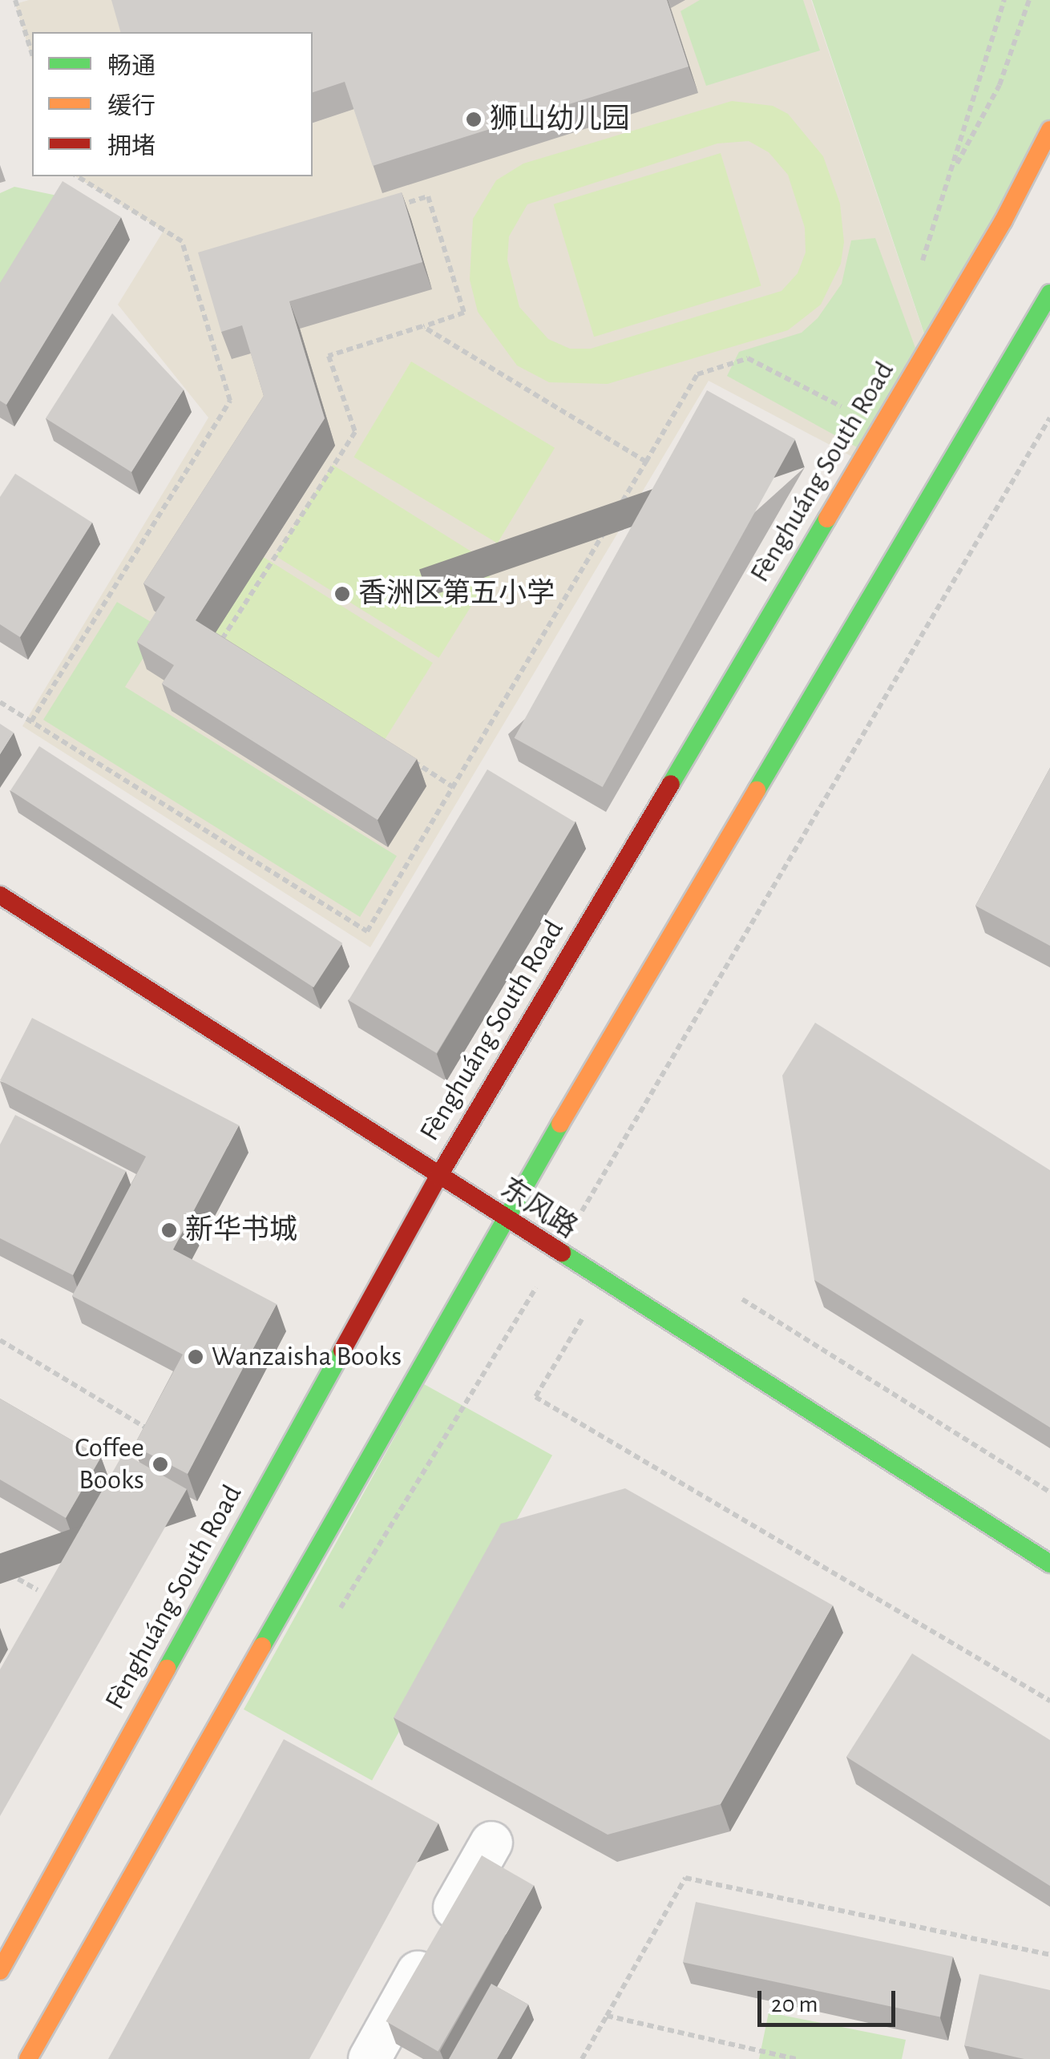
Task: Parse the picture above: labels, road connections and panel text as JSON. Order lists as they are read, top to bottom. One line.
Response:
{"streets":{"main road":["Fènghuáng South Road","东风路"]},"crossings":[["Fènghuáng South Road","东风路"]],"places":["狮山幼儿园","香洲区第五小学","新华书城","Wanzaisha Books","Coffee Books"],"legend":["畅通","缓行","拥堵"],"scale_bar":"20 m"}
